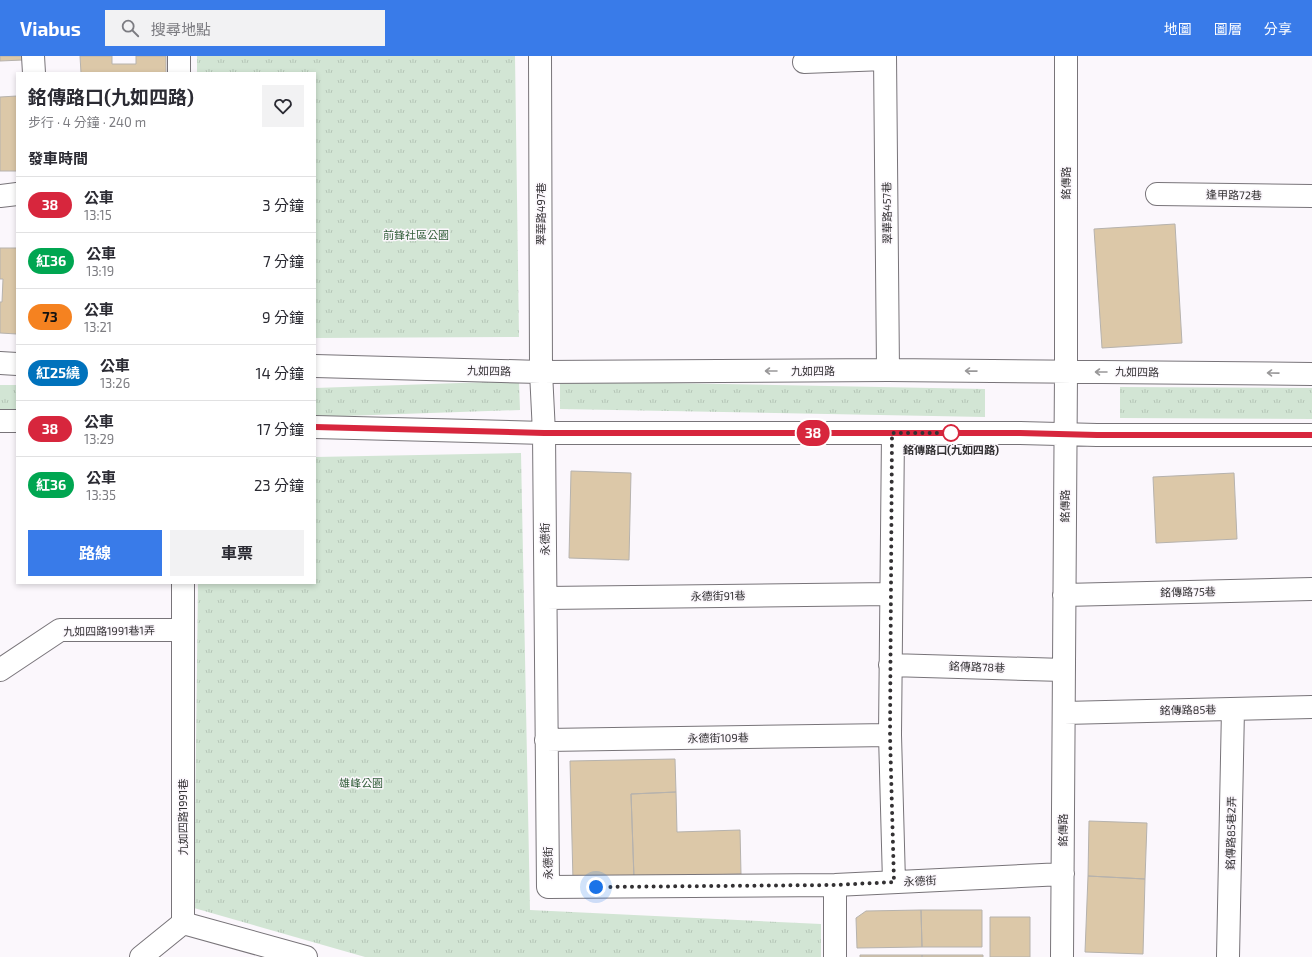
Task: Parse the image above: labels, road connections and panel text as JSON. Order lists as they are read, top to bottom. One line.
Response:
{"streets":{"street":["銘傳路","逢甲路72巷","翠華路457巷","翠華路497巷","九如四路","永德街","銘傳路75巷","永德街91巷","九如四路1991巷1弄","銘傳路78巷","銘傳路85巷","永德街109巷","九如四路1991巷","銘傳路85巷2弄"]},"crossings":[["銘傳路","九如四路"],["銘傳路","永德街"],["銘傳路","銘傳路75巷"],["銘傳路","銘傳路78巷"],["銘傳路","銘傳路85巷"],["翠華路457巷","九如四路"],["翠華路497巷","九如四路"],["翠華路497巷","永德街"],["九如四路","永德街"],["永德街","永德街91巷"],["永德街","永德街109巷"],["九如四路1991巷1弄","九如四路1991巷"],["銘傳路85巷","銘傳路85巷2弄"]],"parks":["前鋒社區公園","雄峰公園"],"places":["銘傳路口(九如四路)"],"lines":["bus line 38"],"page":{"header":"Viabus","search":"搜尋地點","nav":["地圖","圖層","分享"],"on_map":"38","heading":[["銘傳路口(九如四路)","步行 · 4 分鐘 · 240 m"],"發車時間"],"list":[{"mark":"38","name":"公車","note":"13:15","value":"3 分鐘"},{"mark":"紅36","name":"公車","note":"13:19","value":"7 分鐘"},{"mark":"73","name":"公車","note":"13:21","value":"9 分鐘"},{"mark":"紅25繞","name":"公車","note":"13:26","value":"14 分鐘"},{"mark":"38","name":"公車","note":"13:29","value":"17 分鐘"},{"mark":"紅36","name":"公車","note":"13:35","value":"23 分鐘"}],"buttons":["路線","車票"]}}
